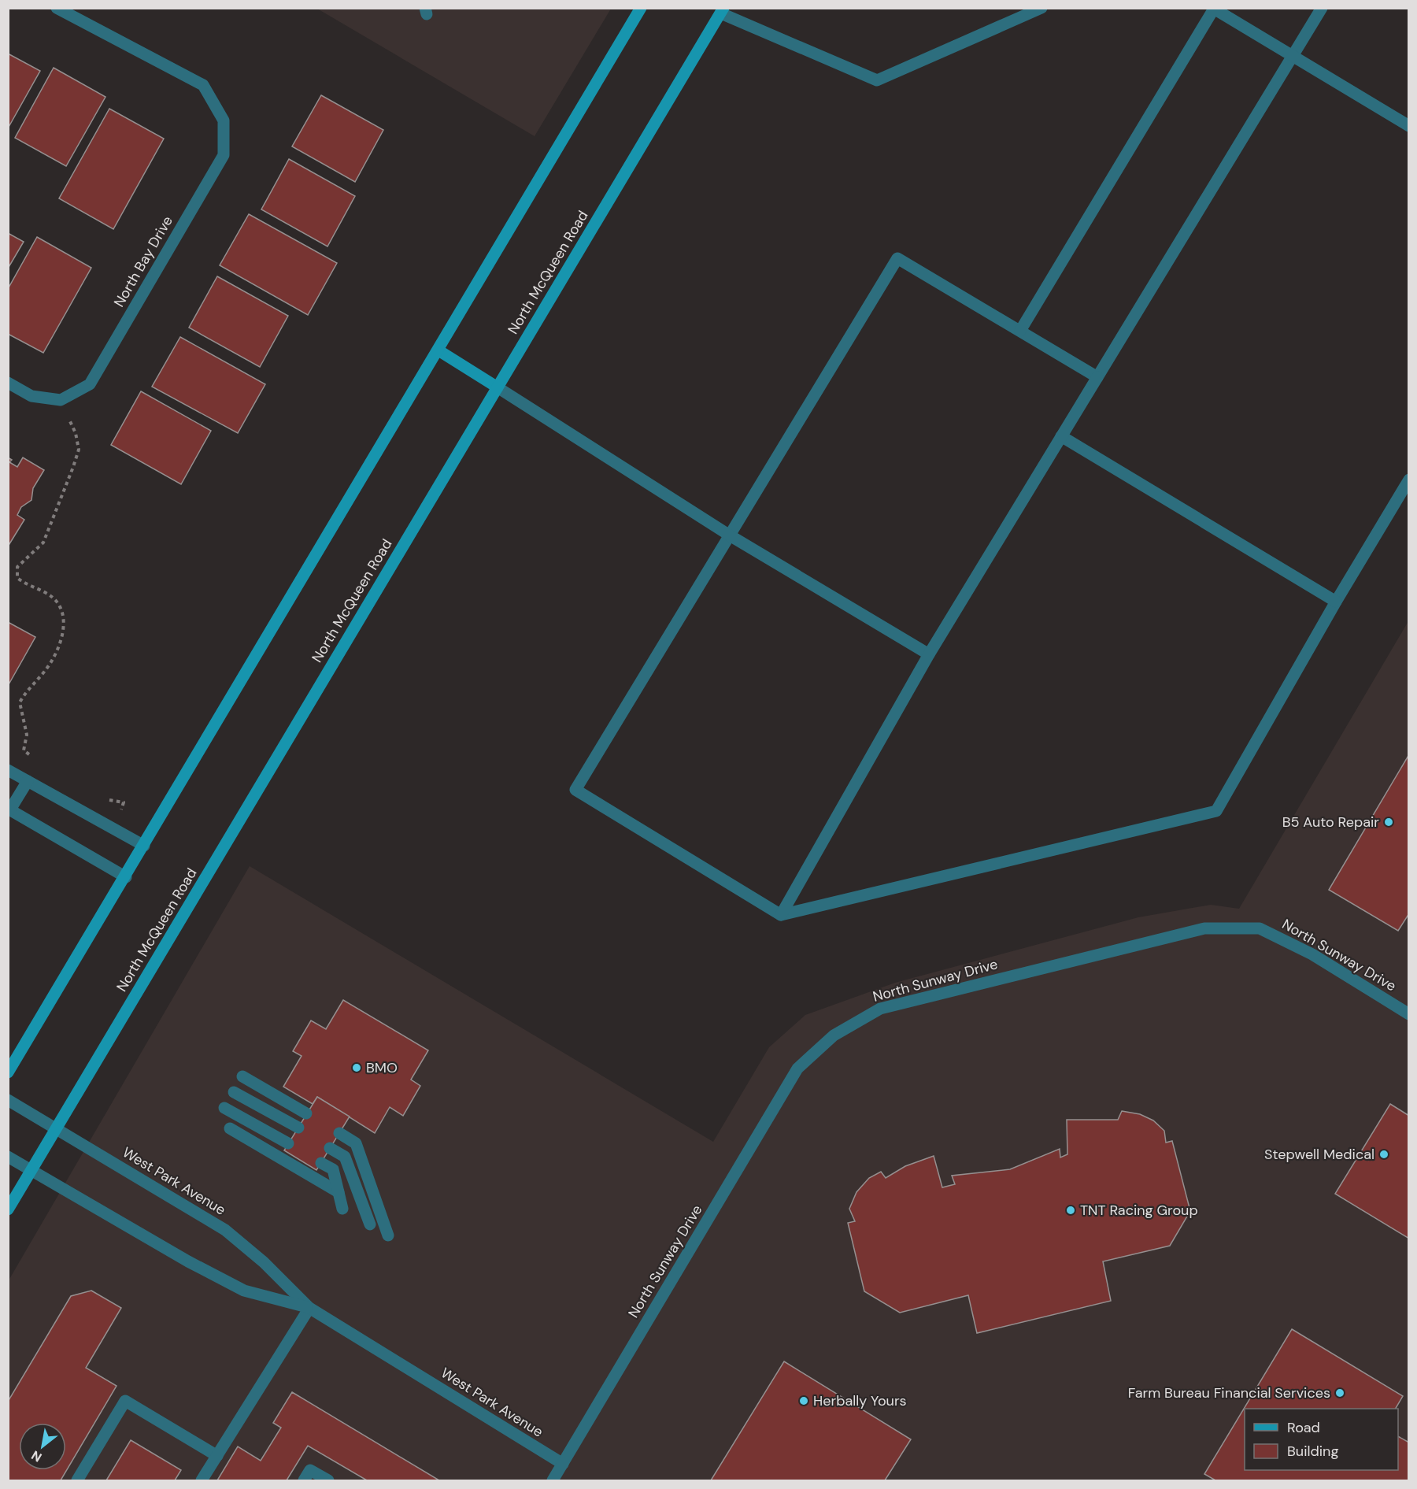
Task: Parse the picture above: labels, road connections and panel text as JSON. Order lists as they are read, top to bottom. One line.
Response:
{"streets":{"main road":["North McQueen Road"],"street":["North Bay Drive","North Sunway Drive","West Park Avenue"]},"crossings":[["North McQueen Road","West Park Avenue"],["North Sunway Drive","West Park Avenue"]],"places":["B5 Auto Repair","BMO","Stepwell Medical","TNT Racing Group","Farm Bureau Financial Services","Herbally Yours"],"legend":["Road","Building"],"north":"bottom left"}
